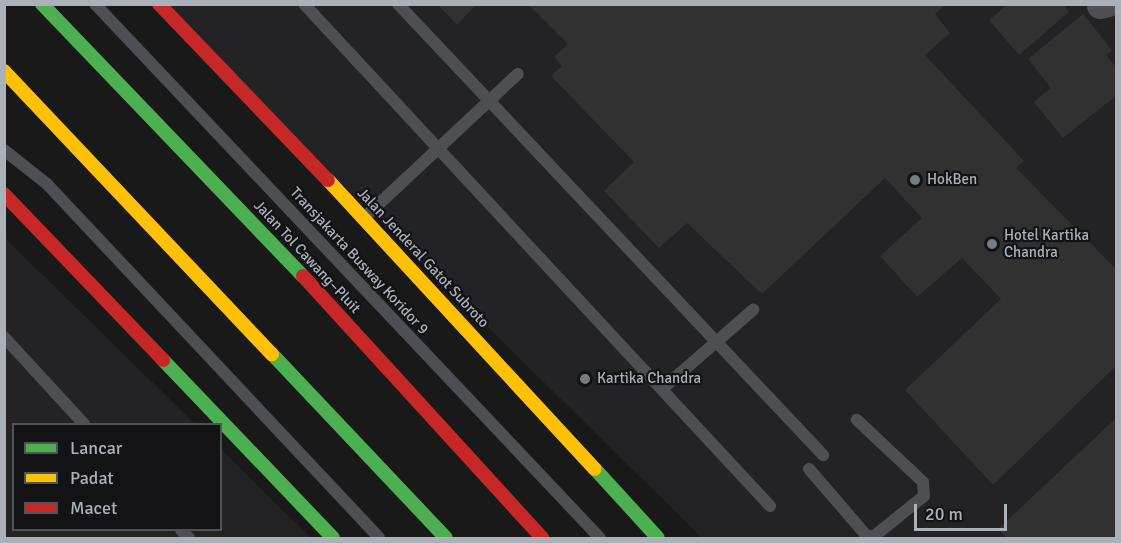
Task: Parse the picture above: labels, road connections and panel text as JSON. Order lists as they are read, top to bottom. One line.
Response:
{"streets":{"highway":["Jalan Tol Cawang–Pluit","Jalan Jenderal Gatot Subroto"],"lane":["Transjakarta Busway Koridor 9"]},"places":["HokBen","Hotel Kartika Chandra","Kartika Chandra"],"legend":["Lancar","Padat","Macet"],"scale_bar":"20 m"}
